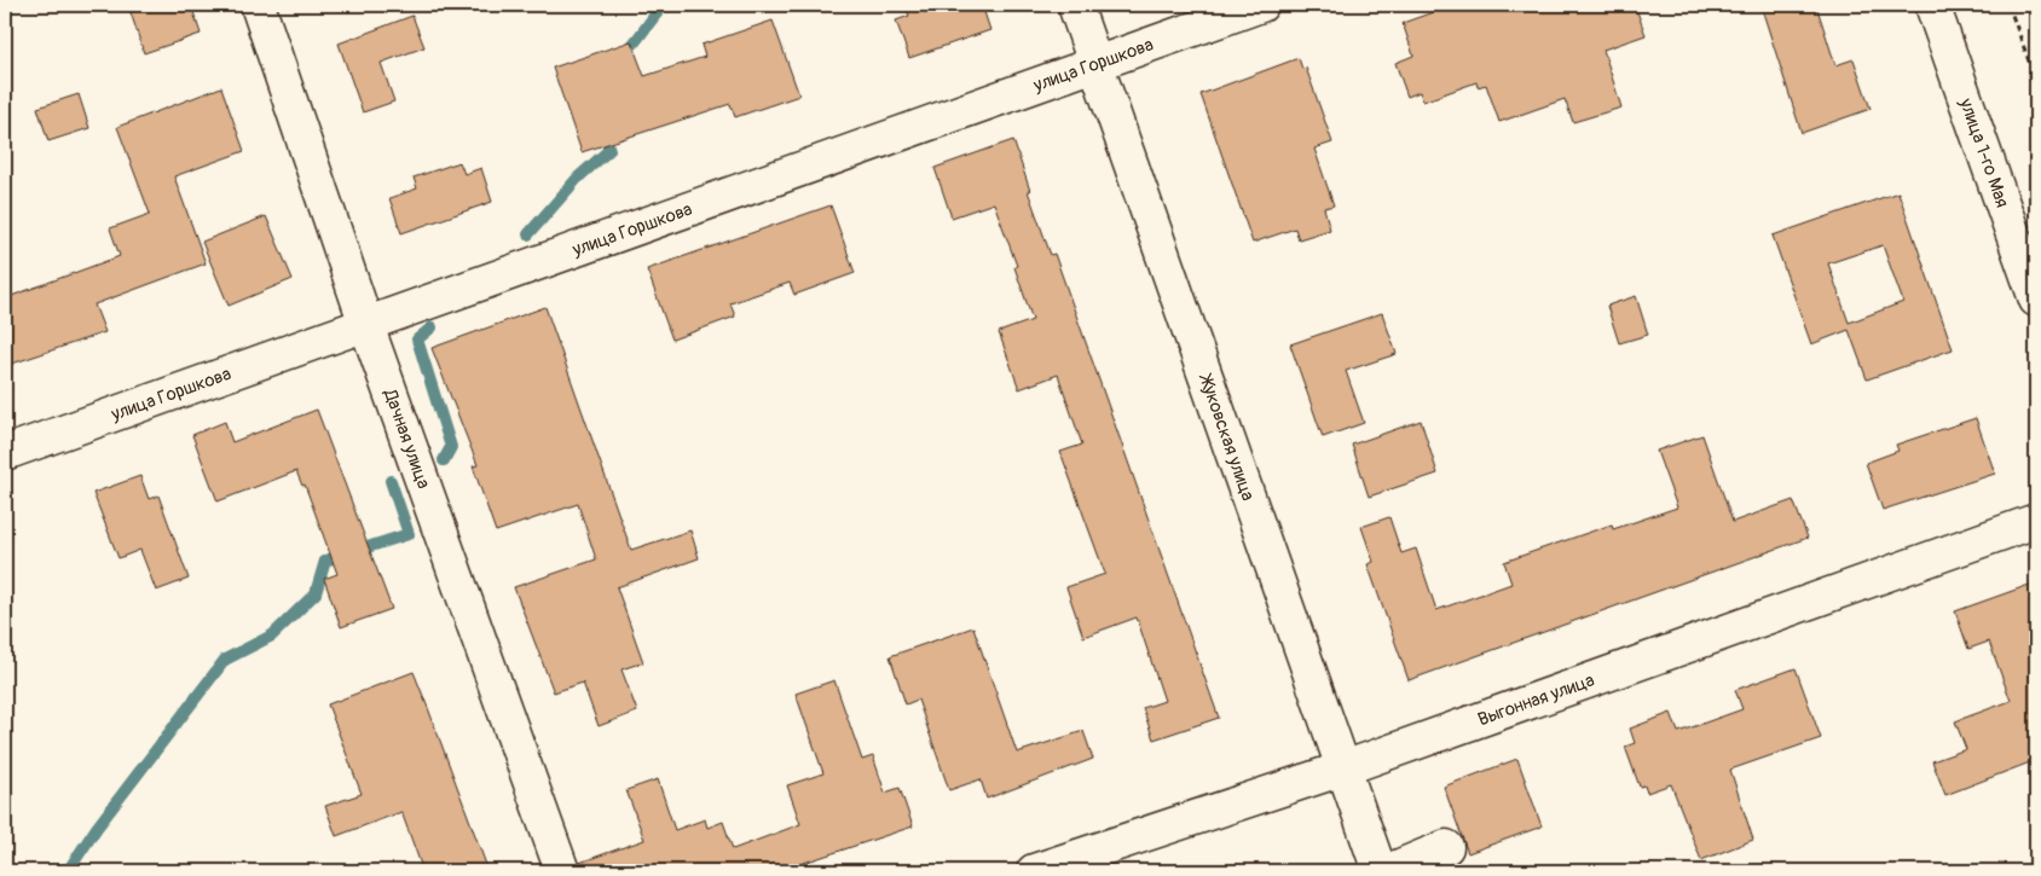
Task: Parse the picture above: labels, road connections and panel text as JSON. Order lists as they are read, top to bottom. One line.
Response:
{"streets":{"street":["улица Горшкова","улица 1-го Мая","Дачная улица","Жуковская улица","Выгонная улица"]},"crossings":[["улица Горшкова","Дачная улица"],["улица Горшкова","Жуковская улица"],["Жуковская улица","Выгонная улица"]]}
